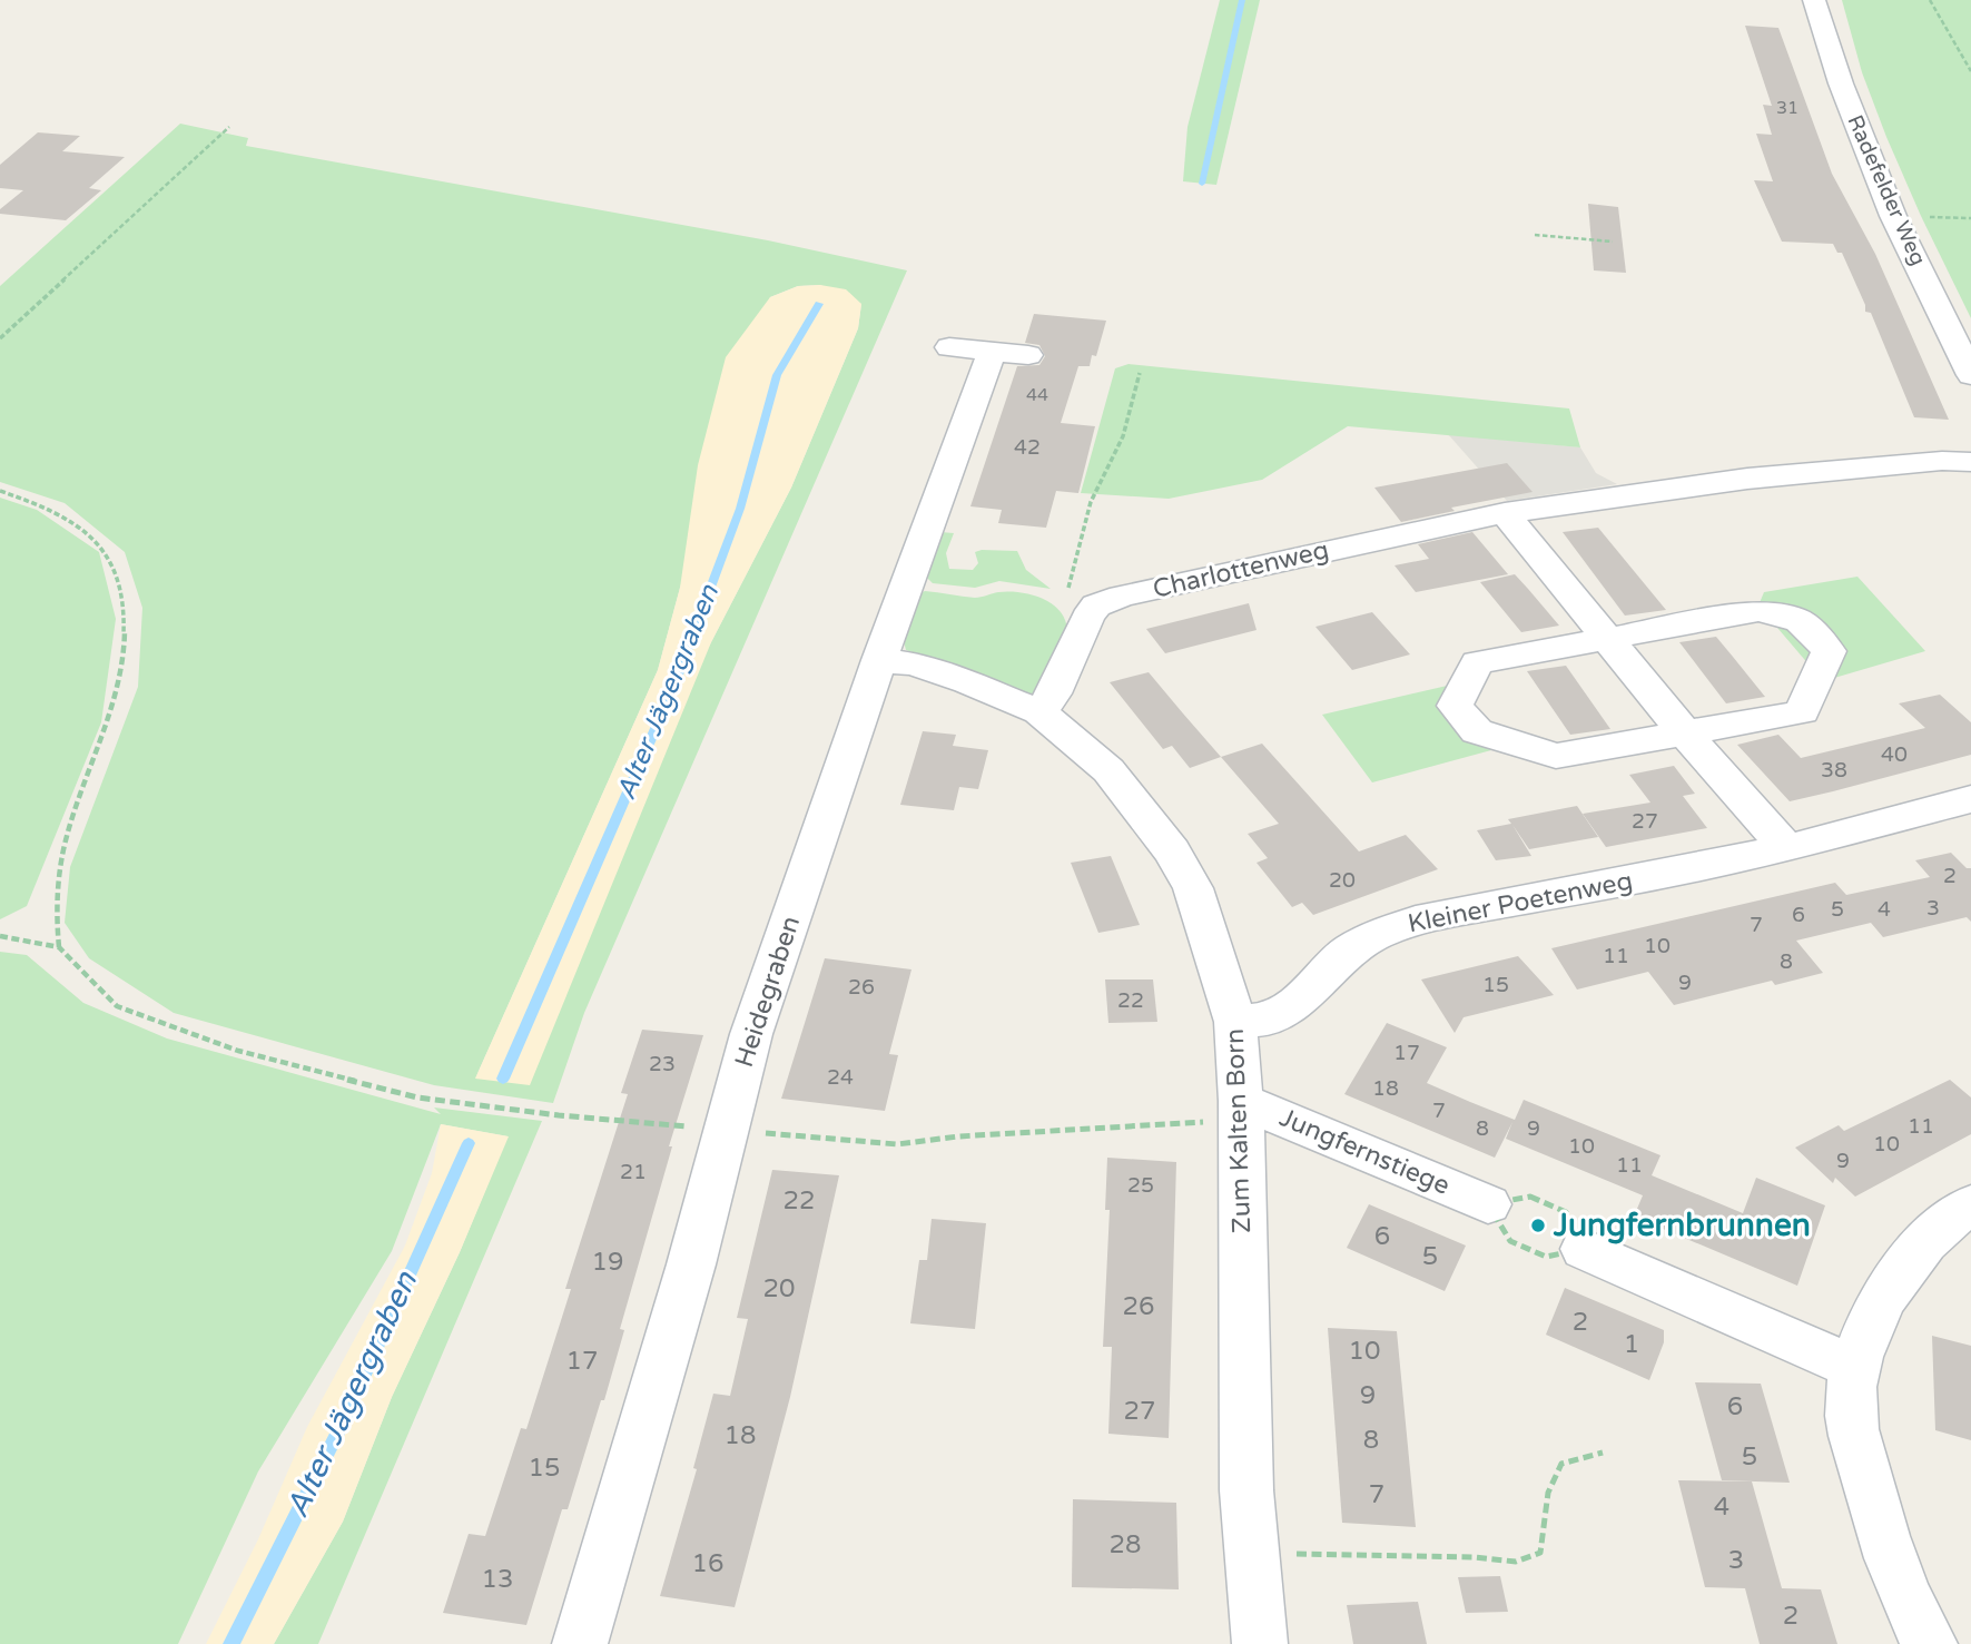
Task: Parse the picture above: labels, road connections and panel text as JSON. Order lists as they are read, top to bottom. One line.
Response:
{"streets":{"street":["Radefelder Weg","Charlottenweg","Kleiner Poetenweg","Heidegraben","Zum Kalten Born","Jungfernstiege"]},"crossings":[["Kleiner Poetenweg","Zum Kalten Born"],["Heidegraben","Zum Kalten Born"],["Zum Kalten Born","Jungfernstiege"]],"water":["Alter Jägergraben"],"places":["Jungfernbrunnen"],"house_numbers":["31","44","42","40","38","27","2","20","3","5","4","6","7","10","11","8","9","15","26","22","17","23","24","18","7","11","8","9","10","10","9","11","21","25","22","6","5","19","20","26","2","1","10","17","9","6","27","18","8","5","15","7","4","28","3","16","13","2"]}
